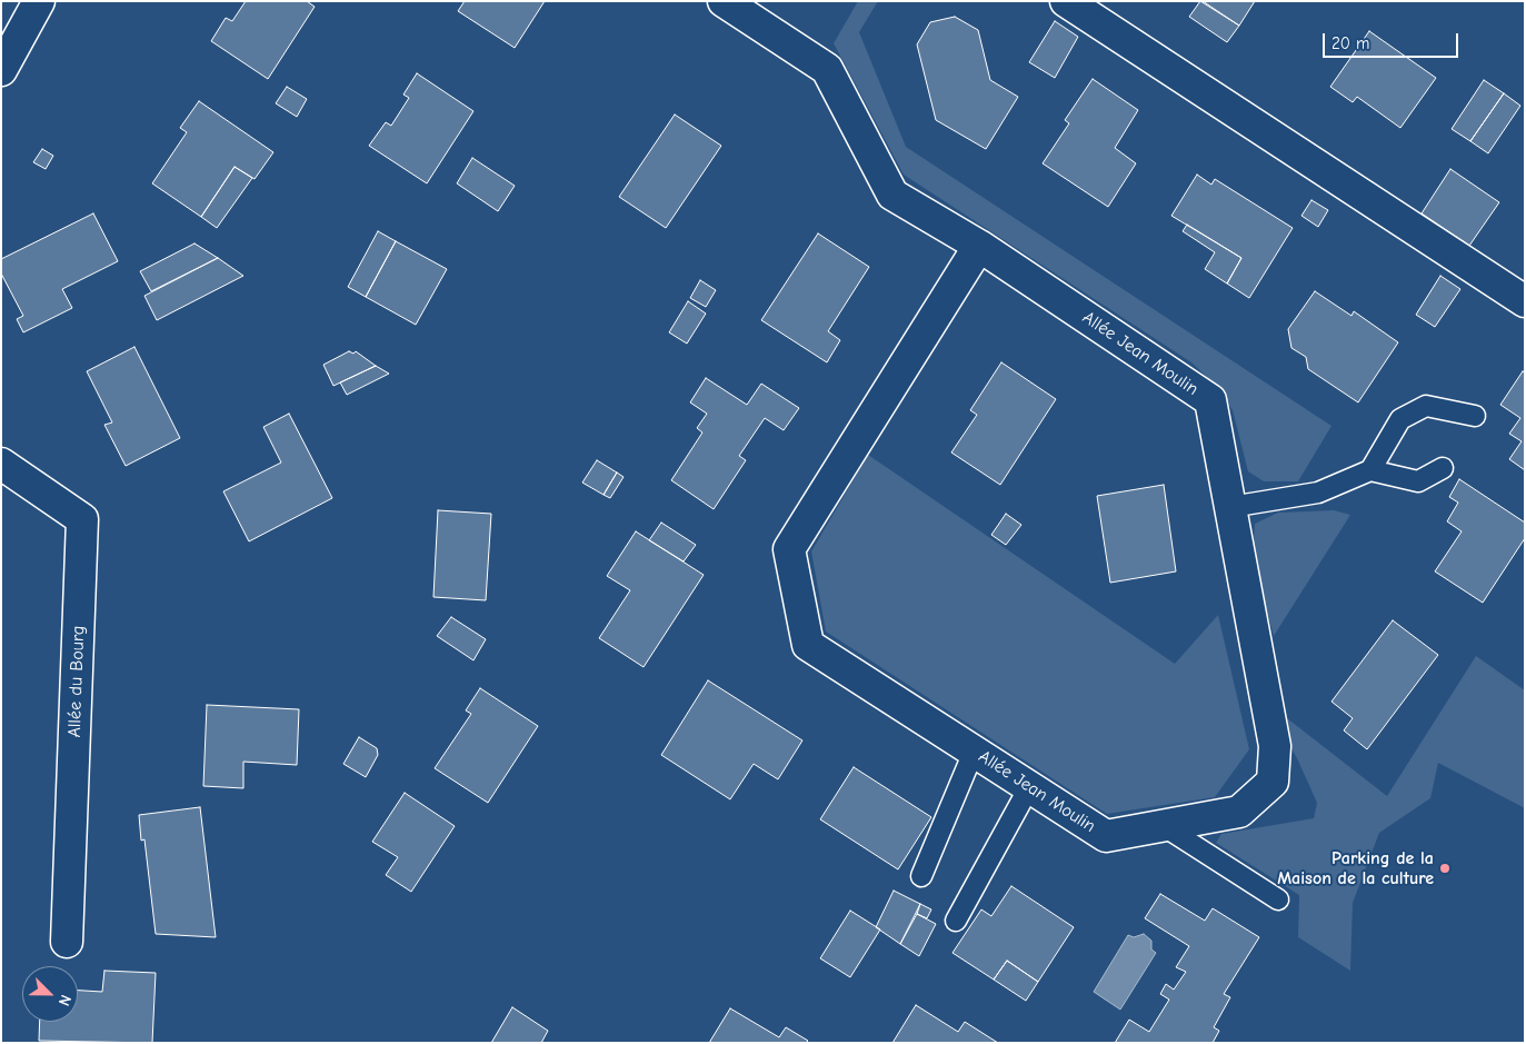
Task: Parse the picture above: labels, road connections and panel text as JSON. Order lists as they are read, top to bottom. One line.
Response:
{"streets":{"street":["Allée Jean Moulin","Allée du Bourg"]},"places":["Parking de la Maison de la culture"],"scale_bar":"20 m","north":"bottom right"}
